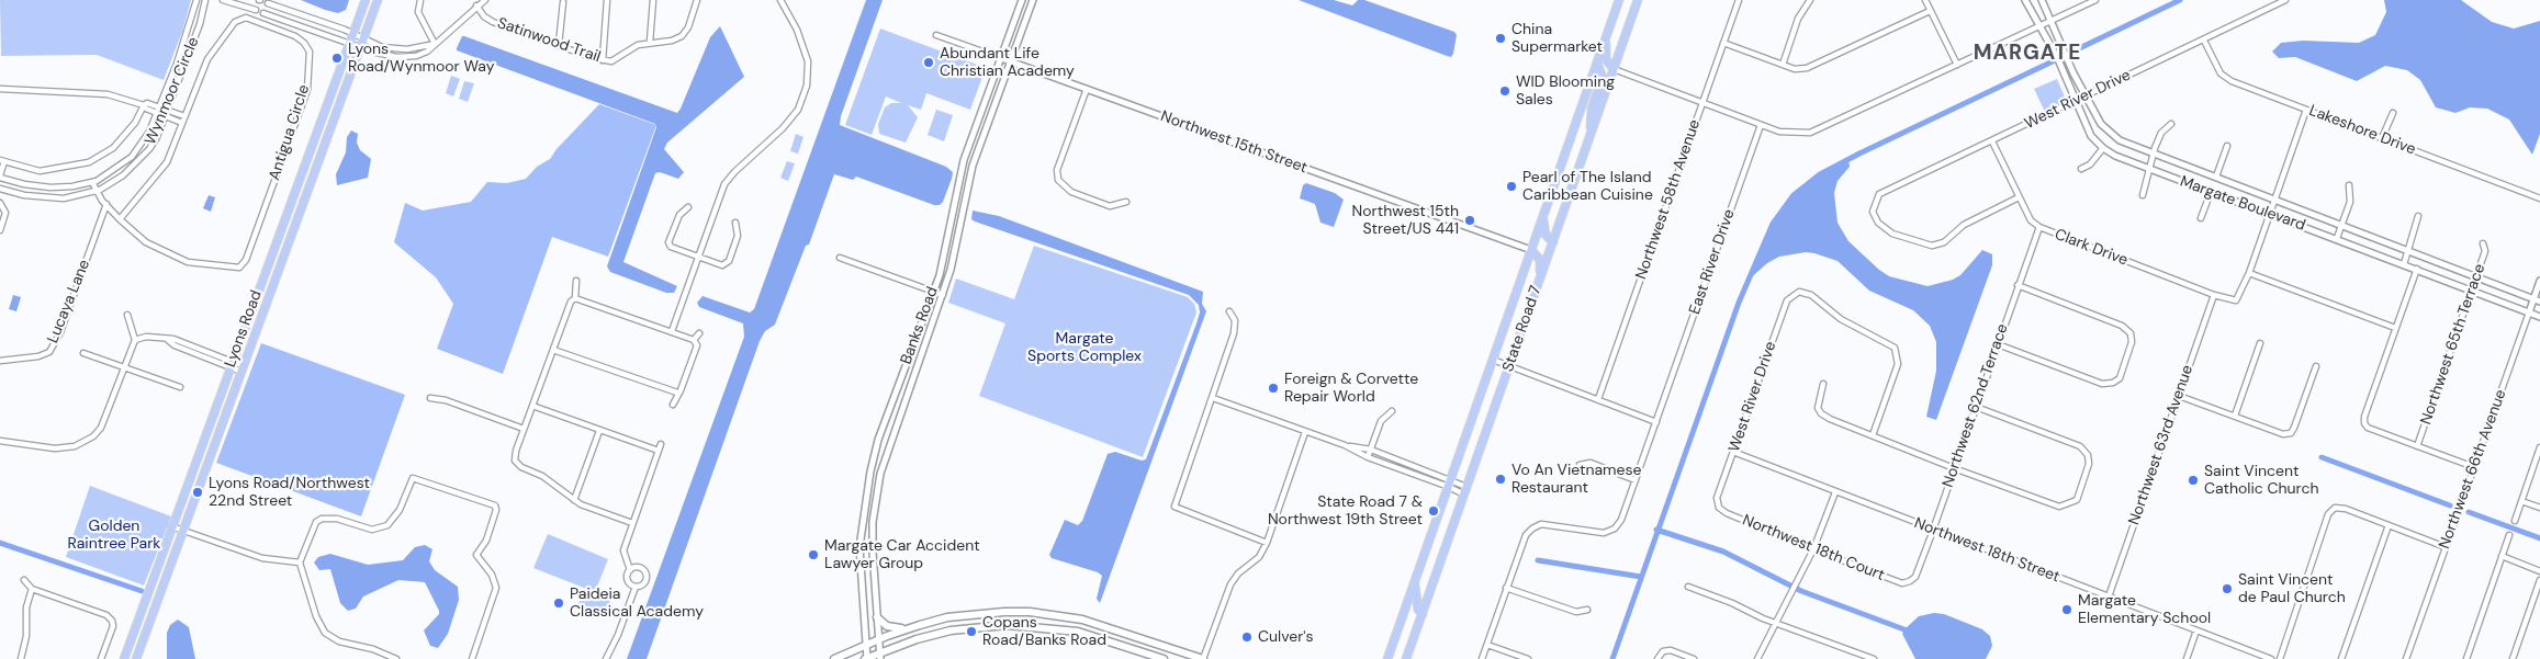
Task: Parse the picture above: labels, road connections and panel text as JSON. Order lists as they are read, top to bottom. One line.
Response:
{"streets":{"main road":["Lyons Road","State Road 7"],"street":["Satinwood Trail","Wynmoor Circle","West River Drive","Lakeshore Drive","Antigua Circle","Northwest 15th Street","Northwest 58th Avenue","Margate Boulevard","Clark Drive","East River Drive","Lucaya Lane","Banks Road","Northwest 65th Terrace","Northwest 62nd Terrace","Northwest 63rd Avenue","Northwest 66th Avenue","Northwest 18th Court","Northwest 18th Street"]},"crossings":[["Wynmoor Circle","Antigua Circle"],["West River Drive","Lakeshore Drive"],["West River Drive","Margate Boulevard"],["West River Drive","Clark Drive"],["West River Drive","Northwest 18th Court"],["West River Drive","Northwest 18th Street"],["Antigua Circle","Lucaya Lane"],["Northwest 15th Street","Banks Road"],["Northwest 15th Street","State Road 7"],["Margate Boulevard","Northwest 65th Terrace"],["Margate Boulevard","Northwest 66th Avenue"],["Clark Drive","Northwest 62nd Terrace"],["Clark Drive","Northwest 63rd Avenue"],["Northwest 62nd Terrace","Northwest 18th Court"],["Northwest 62nd Terrace","Northwest 18th Street"],["Northwest 63rd Avenue","Northwest 18th Street"]],"districts":["MARGATE"],"parks":["Margate Sports Complex","Golden Raintree Park"],"places":["China Supermarket","Lyons Road/Wynmoor Way","Abundant Life Christian Academy","WID Blooming Sales","Pearl of The Island Caribbean Cuisine","Northwest 15th Street/US 441","Foreign & Corvette Repair World","Vo An Vietnamese Restaurant","Saint Vincent Catholic Church","Lyons Road/Northwest 22nd Street","State Road 7 & Northwest 19th Street","Margate Car Accident Lawyer Group","Saint Vincent de Paul Church","Paideia Classical Academy","Margate Elementary School","Copans Road/Banks Road","Culver's"]}
